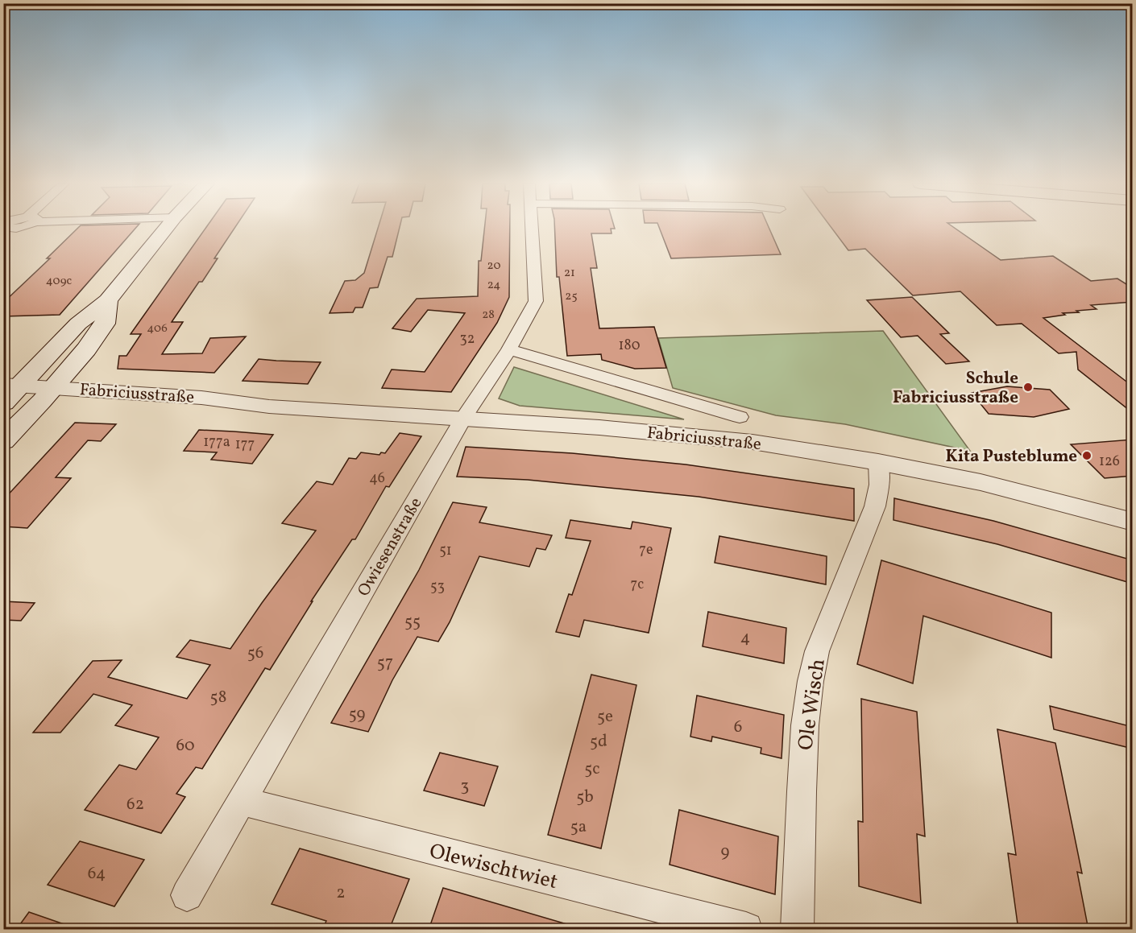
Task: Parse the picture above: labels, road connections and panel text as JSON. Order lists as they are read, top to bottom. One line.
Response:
{"streets":{"street":["Fabriciusstraße","Owiesenstraße","Ole Wisch","Olewischtwiet"]},"crossings":[["Fabriciusstraße","Owiesenstraße"],["Fabriciusstraße","Ole Wisch"],["Owiesenstraße","Olewischtwiet"]],"places":["Schule Fabriciusstraße","Kita Pusteblume"],"house_numbers":["20","21","409c","24","25","28","406","32","180","177a","177","126","46","7e","51","7c","53","55","4","56","57","58","59","5e","6","5d","60","5c","3","5b","62","5a","9","64","2"]}
